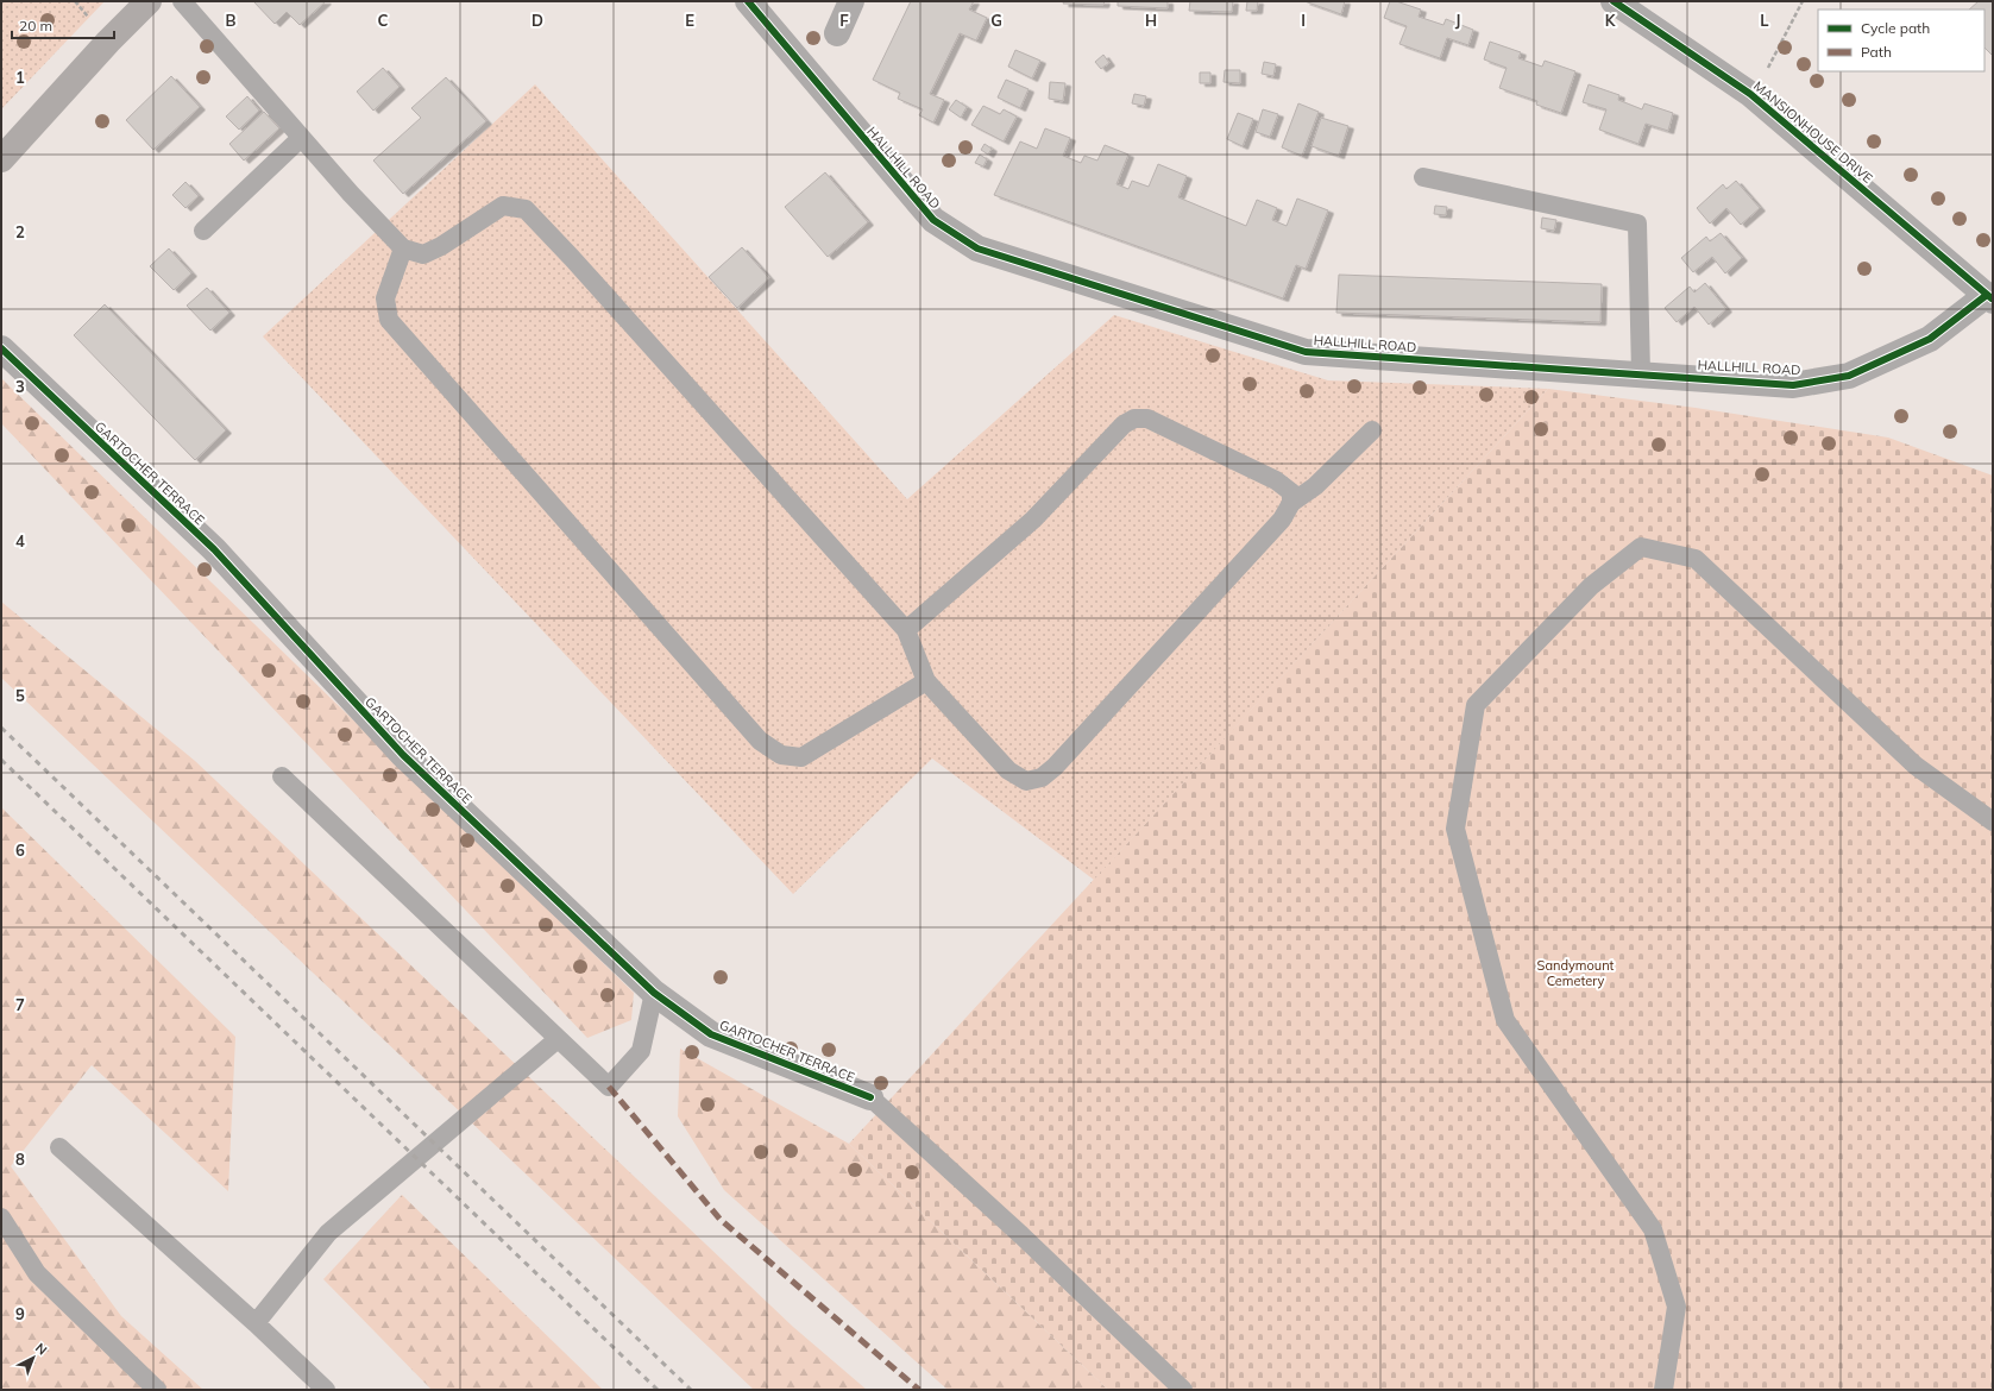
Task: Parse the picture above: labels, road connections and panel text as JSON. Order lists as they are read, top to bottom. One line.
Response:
{"streets":{"street":["MANSIONHOUSE DRIVE","HALLHILL ROAD","GARTOCHER TERRACE"]},"crossings":[["MANSIONHOUSE DRIVE","HALLHILL ROAD"]],"parks":["Sandymount Cemetery"],"legend":["Cycle path","Path"],"scale_bar":"20 m","north":"top right","grid":{"columns":["B","C","D","E","F","G","H","I","J","K","L"],"rows":["1","2","3","4","5","6","7","8","9"]}}
